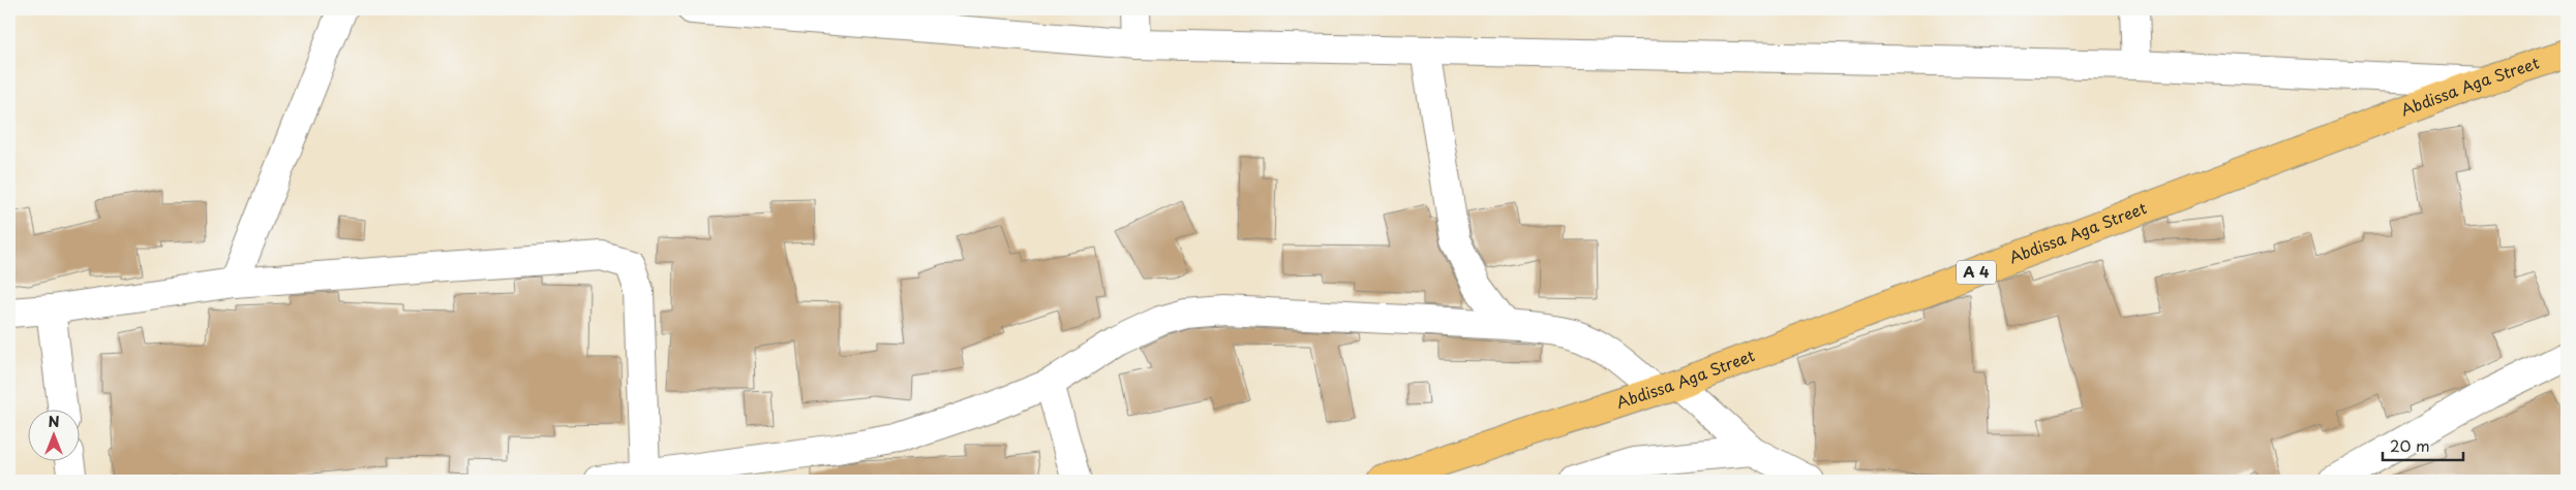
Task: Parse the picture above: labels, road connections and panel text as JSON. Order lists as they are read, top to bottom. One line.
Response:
{"streets":{"highway":["Abdissa Aga Street","A 4"]},"scale_bar":"20 m","north":"top"}
